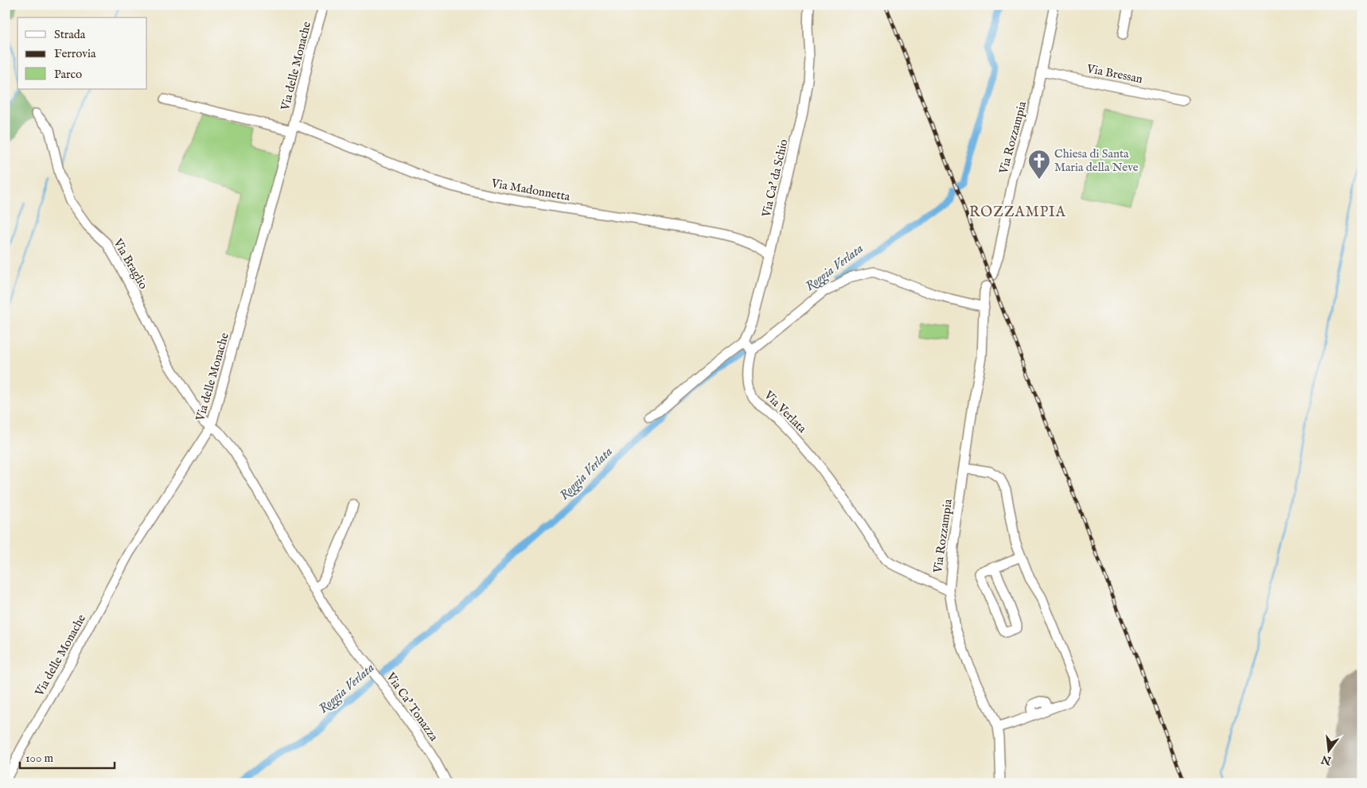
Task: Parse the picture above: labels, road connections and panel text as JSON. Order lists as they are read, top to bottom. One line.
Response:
{"streets":{"street":["Via delle Monache","Via Bressan","Via Rozzampia","Via Ca' da Schio","Via Madonnetta","Via Braglio","Via Verlata","Via Ca' Tonazza"]},"crossings":[["Via delle Monache","Via Madonnetta"],["Via delle Monache","Via Braglio"],["Via delle Monache","Via Ca' Tonazza"],["Via Bressan","Via Rozzampia"],["Via Rozzampia","Via Verlata"],["Via Ca' da Schio","Via Madonnetta"],["Via Ca' da Schio","Via Verlata"],["Via Braglio","Via Ca' Tonazza"]],"districts":["ROZZAMPIA"],"water":["Roggia Verlata"],"places":{"church":["Chiesa di Santa Maria della Neve"]},"legend":["Strada","Ferrovia","Parco"],"scale_bar":"100 m","north":"bottom"}
